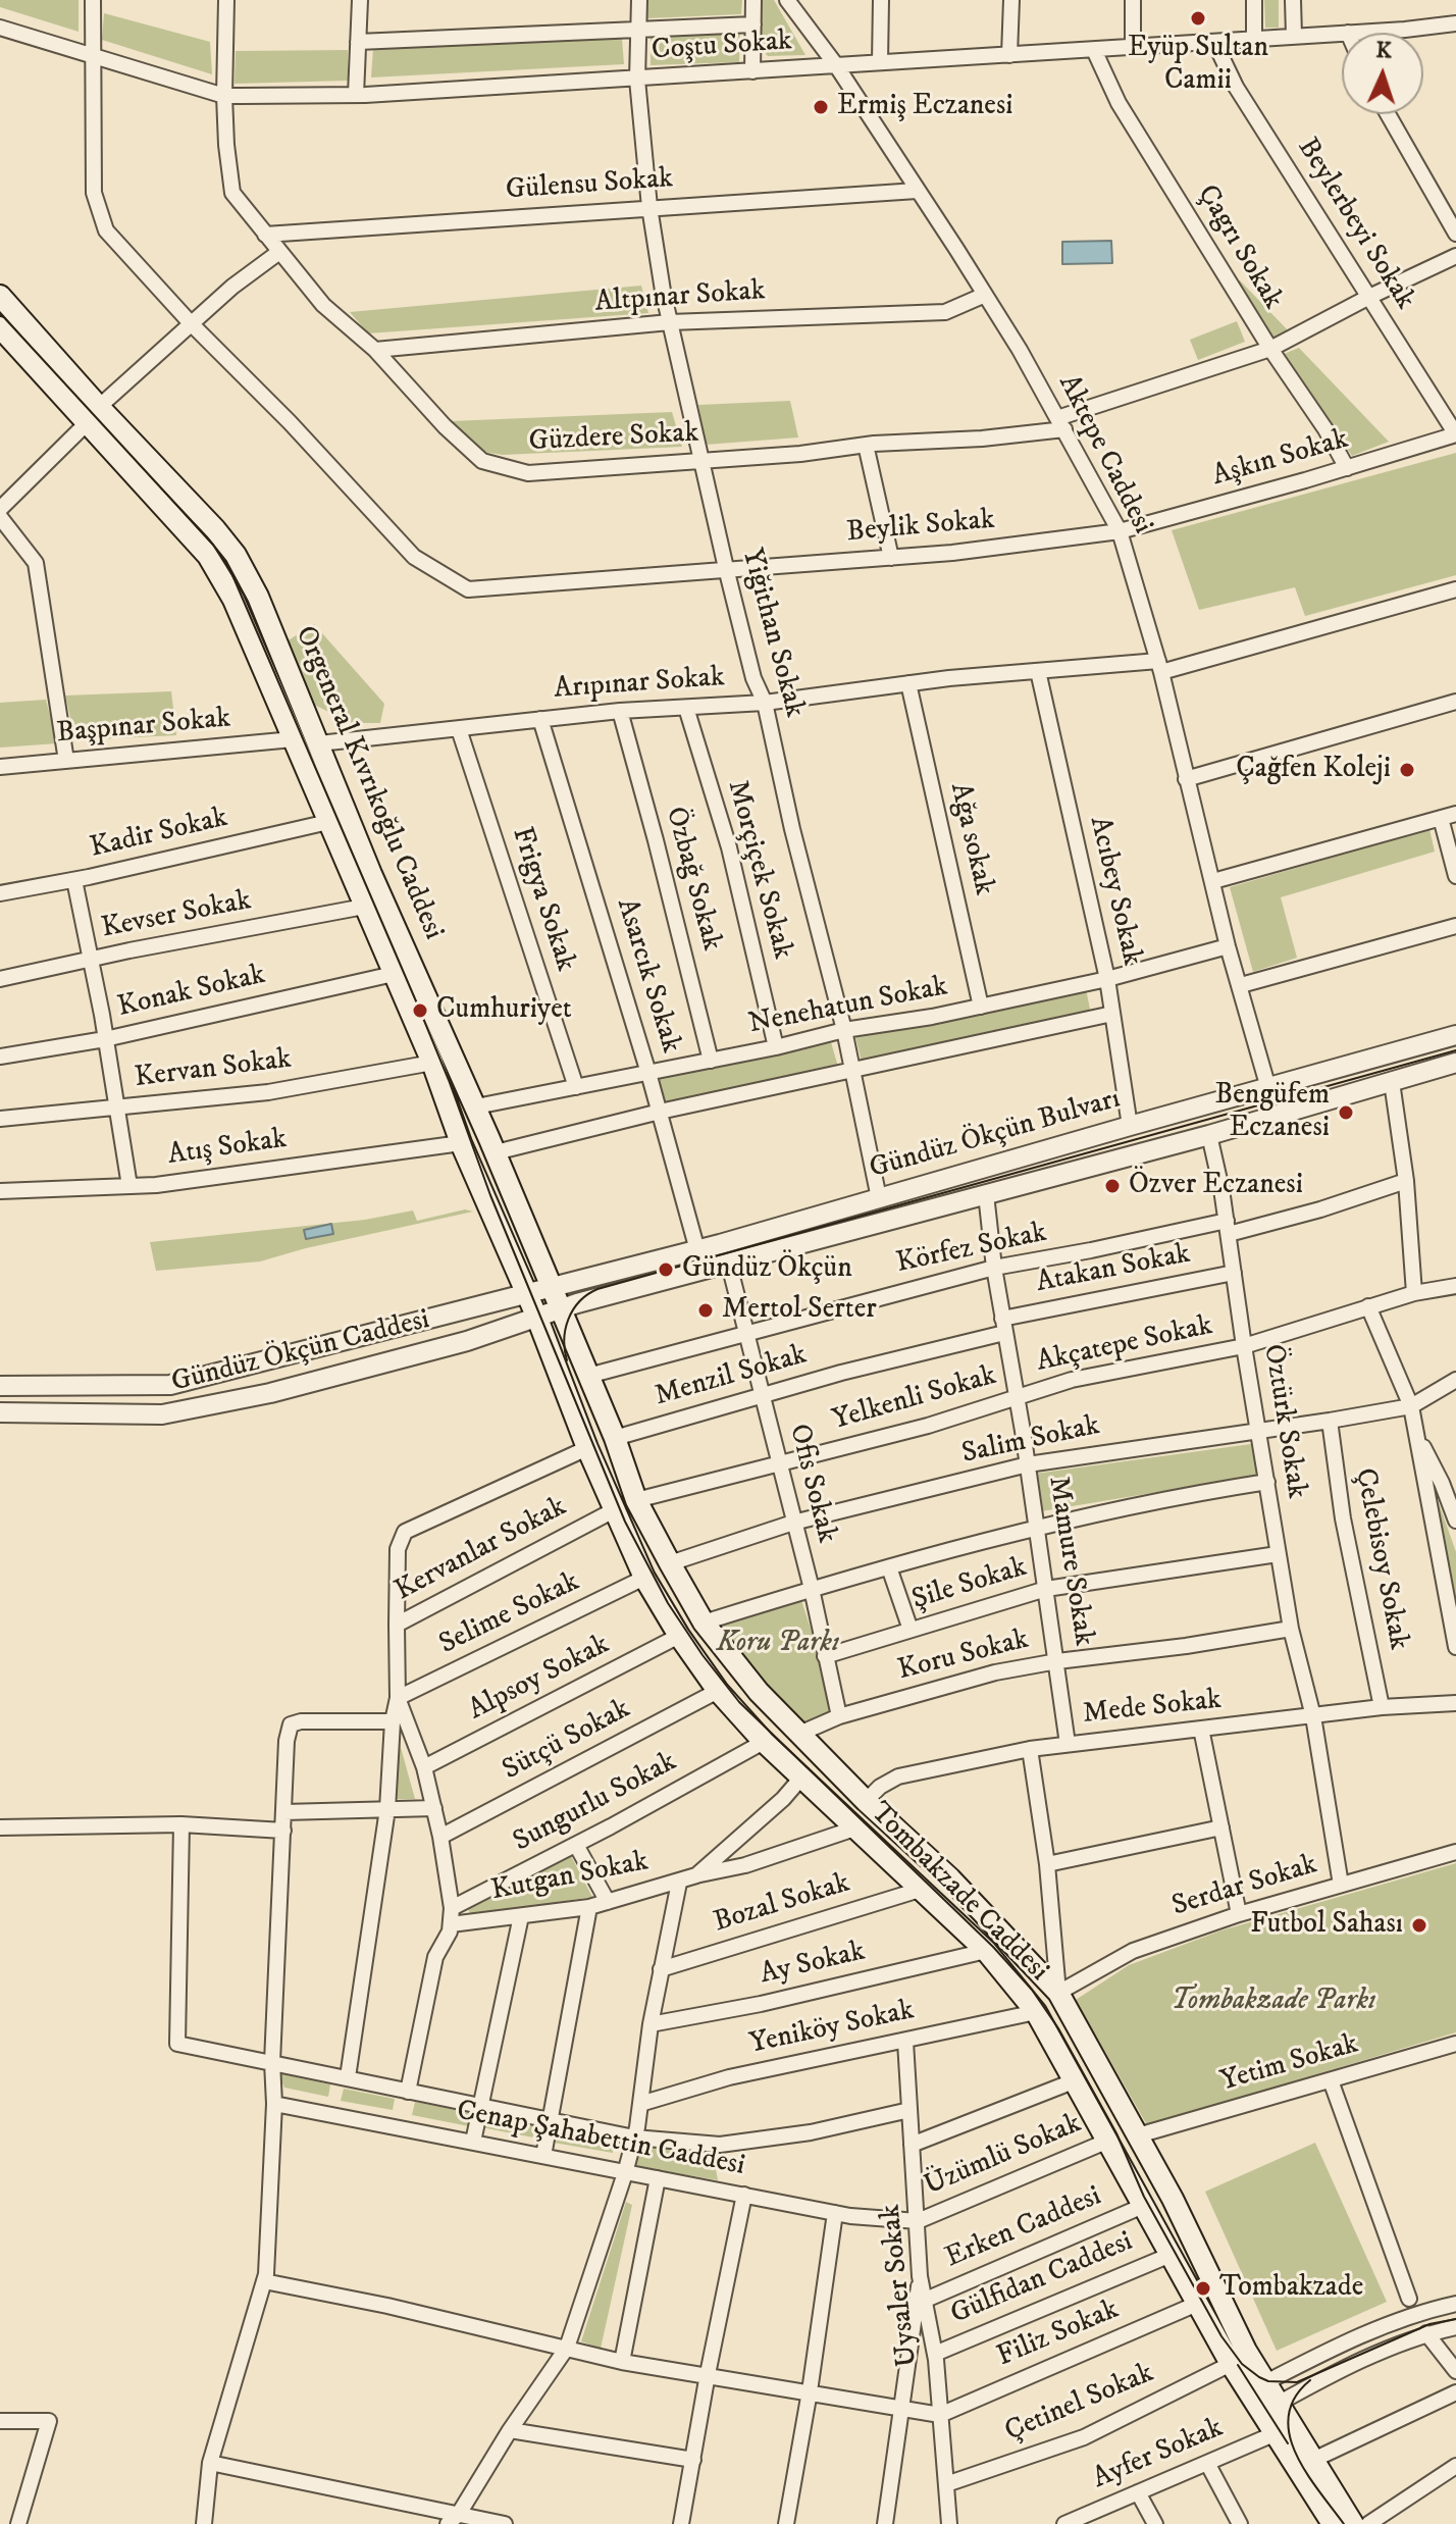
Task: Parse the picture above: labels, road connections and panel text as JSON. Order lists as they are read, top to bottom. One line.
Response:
{"streets":{"main road":["Orgeneral Kıvrıkoğlu Caddesi","Tombakzade Caddesi"],"street":["Coştu Sokak","Gülensu Sokak","Beylerbeyi Sokak","Çagrı Sokak","Altpınar Sokak","Güzdere Sokak","Aktepe Caddesi","Aşkın Sokak","Beylik Sokak","Yiğithan Sokak","Arıpınar Sokak","Başpınar Sokak","Kadir Sokak","Ağa sokak","Morçiçek Sokak","Özbağ Sokak","Acıbey Sokak","Frigya Sokak","Kevser Sokak","Asarcık Sokak","Konak Sokak","Nenehatun Sokak","Kervan Sokak","Gündüz Ökçün Bulvarı","Atış Sokak","Körfez Sokak","Atakan Sokak","Akçatepe Sokak","Gündüz Ökçün Caddesi","Menzil Sokak","Yelkenli Sokak","Öztürk Sokak","Salim Sokak","Ofis Sokak","Kervanlar Sokak","Çelebisoy Sokak","Mamure Sokak","Şile Sokak","Selime Sokak","Koru Sokak","Alpsoy Sokak","Mede Sokak","Sütçü Sokak","Sungurlu Sokak","Kutgan Sokak","Serdar Sokak","Bozal Sokak","Ay Sokak","Yeniköy Sokak","Yetim Sokak","Cenap Şahabettin Caddesi","Üzümlü Sokak","Erken Caddesi","Gülfidan Caddesi","Uysaler Sokak","Filiz Sokak","Çetinel Sokak","Ayfer Sokak"]},"crossings":[["Coştu Sokak","Beylerbeyi Sokak"],["Coştu Sokak","Çagrı Sokak"],["Coştu Sokak","Güzdere Sokak"],["Coştu Sokak","Aktepe Caddesi"],["Coştu Sokak","Beylik Sokak"],["Coştu Sokak","Yiğithan Sokak"],["Gülensu Sokak","Güzdere Sokak"],["Gülensu Sokak","Aktepe Caddesi"],["Gülensu Sokak","Yiğithan Sokak"],["Beylerbeyi Sokak","Güzdere Sokak"],["Beylerbeyi Sokak","Aşkın Sokak"],["Çagrı Sokak","Güzdere Sokak"],["Çagrı Sokak","Aşkın Sokak"],["Altpınar Sokak","Güzdere Sokak"],["Altpınar Sokak","Aktepe Caddesi"],["Altpınar Sokak","Yiğithan Sokak"],["Güzdere Sokak","Aktepe Caddesi"],["Güzdere Sokak","Yiğithan Sokak"],["Aktepe Caddesi","Aşkın Sokak"],["Aktepe Caddesi","Beylik Sokak"],["Aktepe Caddesi","Arıpınar Sokak"],["Aktepe Caddesi","Nenehatun Sokak"],["Aktepe Caddesi","Gündüz Ökçün Bulvarı"],["Aşkın Sokak","Beylik Sokak"],["Beylik Sokak","Yiğithan Sokak"],["Yiğithan Sokak","Arıpınar Sokak"],["Yiğithan Sokak","Nenehatun Sokak"],["Yiğithan Sokak","Gündüz Ökçün Bulvarı"],["Arıpınar Sokak","Orgeneral Kıvrıkoğlu Caddesi"],["Arıpınar Sokak","Ağa sokak"],["Arıpınar Sokak","Morçiçek Sokak"],["Arıpınar Sokak","Özbağ Sokak"],["Arıpınar Sokak","Acıbey Sokak"],["Arıpınar Sokak","Frigya Sokak"],["Arıpınar Sokak","Asarcık Sokak"],["Başpınar Sokak","Tombakzade Caddesi"],["Orgeneral Kıvrıkoğlu Caddesi","Nenehatun Sokak"],["Orgeneral Kıvrıkoğlu Caddesi","Gündüz Ökçün Bulvarı"],["Orgeneral Kıvrıkoğlu Caddesi","Körfez Sokak"],["Orgeneral Kıvrıkoğlu Caddesi","Gündüz Ökçün Caddesi"],["Orgeneral Kıvrıkoğlu Caddesi","Tombakzade Caddesi"],["Kadir Sokak","Tombakzade Caddesi"],["Ağa sokak","Nenehatun Sokak"],["Morçiçek Sokak","Nenehatun Sokak"],["Özbağ Sokak","Nenehatun Sokak"],["Acıbey Sokak","Nenehatun Sokak"],["Acıbey Sokak","Gündüz Ökçün Bulvarı"],["Frigya Sokak","Nenehatun Sokak"],["Kevser Sokak","Tombakzade Caddesi"],["Asarcık Sokak","Nenehatun Sokak"],["Asarcık Sokak","Gündüz Ökçün Bulvarı"],["Konak Sokak","Tombakzade Caddesi"],["Kervan Sokak","Tombakzade Caddesi"],["Gündüz Ökçün Bulvarı","Gündüz Ökçün Caddesi"],["Gündüz Ökçün Bulvarı","Öztürk Sokak"],["Gündüz Ökçün Bulvarı","Ofis Sokak"],["Gündüz Ökçün Bulvarı","Mamure Sokak"],["Atış Sokak","Tombakzade Caddesi"],["Körfez Sokak","Öztürk Sokak"],["Körfez Sokak","Ofis Sokak"],["Körfez Sokak","Mamure Sokak"],["Körfez Sokak","Tombakzade Caddesi"],["Atakan Sokak","Menzil Sokak"],["Atakan Sokak","Öztürk Sokak"],["Atakan Sokak","Mamure Sokak"],["Akçatepe Sokak","Yelkenli Sokak"],["Akçatepe Sokak","Öztürk Sokak"],["Akçatepe Sokak","Mamure Sokak"],["Gündüz Ökçün Caddesi","Tombakzade Caddesi"],["Menzil Sokak","Ofis Sokak"],["Menzil Sokak","Mamure Sokak"],["Menzil Sokak","Tombakzade Caddesi"],["Yelkenli Sokak","Ofis Sokak"],["Yelkenli Sokak","Mamure Sokak"],["Yelkenli Sokak","Tombakzade Caddesi"],["Öztürk Sokak","Salim Sokak"],["Öztürk Sokak","Şile Sokak"],["Öztürk Sokak","Koru Sokak"],["Öztürk Sokak","Mede Sokak"],["Öztürk Sokak","Serdar Sokak"],["Salim Sokak","Ofis Sokak"],["Salim Sokak","Çelebisoy Sokak"],["Salim Sokak","Mamure Sokak"],["Salim Sokak","Tombakzade Caddesi"],["Ofis Sokak","Şile Sokak"],["Ofis Sokak","Koru Sokak"],["Kervanlar Sokak","Selime Sokak"],["Kervanlar Sokak","Tombakzade Caddesi"],["Çelebisoy Sokak","Mede Sokak"],["Mamure Sokak","Şile Sokak"],["Mamure Sokak","Koru Sokak"],["Mamure Sokak","Mede Sokak"],["Selime Sokak","Tombakzade Caddesi"],["Koru Sokak","Tombakzade Caddesi"],["Alpsoy Sokak","Tombakzade Caddesi"],["Mede Sokak","Tombakzade Caddesi"],["Sütçü Sokak","Tombakzade Caddesi"],["Sungurlu Sokak","Tombakzade Caddesi"],["Kutgan Sokak","Tombakzade Caddesi"],["Serdar Sokak","Tombakzade Caddesi"],["Tombakzade Caddesi","Bozal Sokak"],["Tombakzade Caddesi","Ay Sokak"],["Tombakzade Caddesi","Yeniköy Sokak"],["Tombakzade Caddesi","Yetim Sokak"],["Tombakzade Caddesi","Üzümlü Sokak"],["Tombakzade Caddesi","Erken Caddesi"],["Tombakzade Caddesi","Gülfidan Caddesi"],["Tombakzade Caddesi","Filiz Sokak"],["Tombakzade Caddesi","Çetinel Sokak"],["Tombakzade Caddesi","Ayfer Sokak"],["Yeniköy Sokak","Uysaler Sokak"],["Cenap Şahabettin Caddesi","Üzümlü Sokak"],["Cenap Şahabettin Caddesi","Uysaler Sokak"],["Üzümlü Sokak","Uysaler Sokak"],["Erken Caddesi","Uysaler Sokak"],["Gülfidan Caddesi","Uysaler Sokak"],["Uysaler Sokak","Filiz Sokak"],["Uysaler Sokak","Çetinel Sokak"]],"parks":["Koru Parkı","Tombakzade Parkı"],"places":["Eyüp Sultan Camii","Ermiş Eczanesi","Çağfen Koleji","Cumhuriyet","Bengüfem Eczanesi","Özver Eczanesi","Gündüz Ökçün","Mertol Serter","Futbol Sahası","Tombakzade"],"north":"top"}
